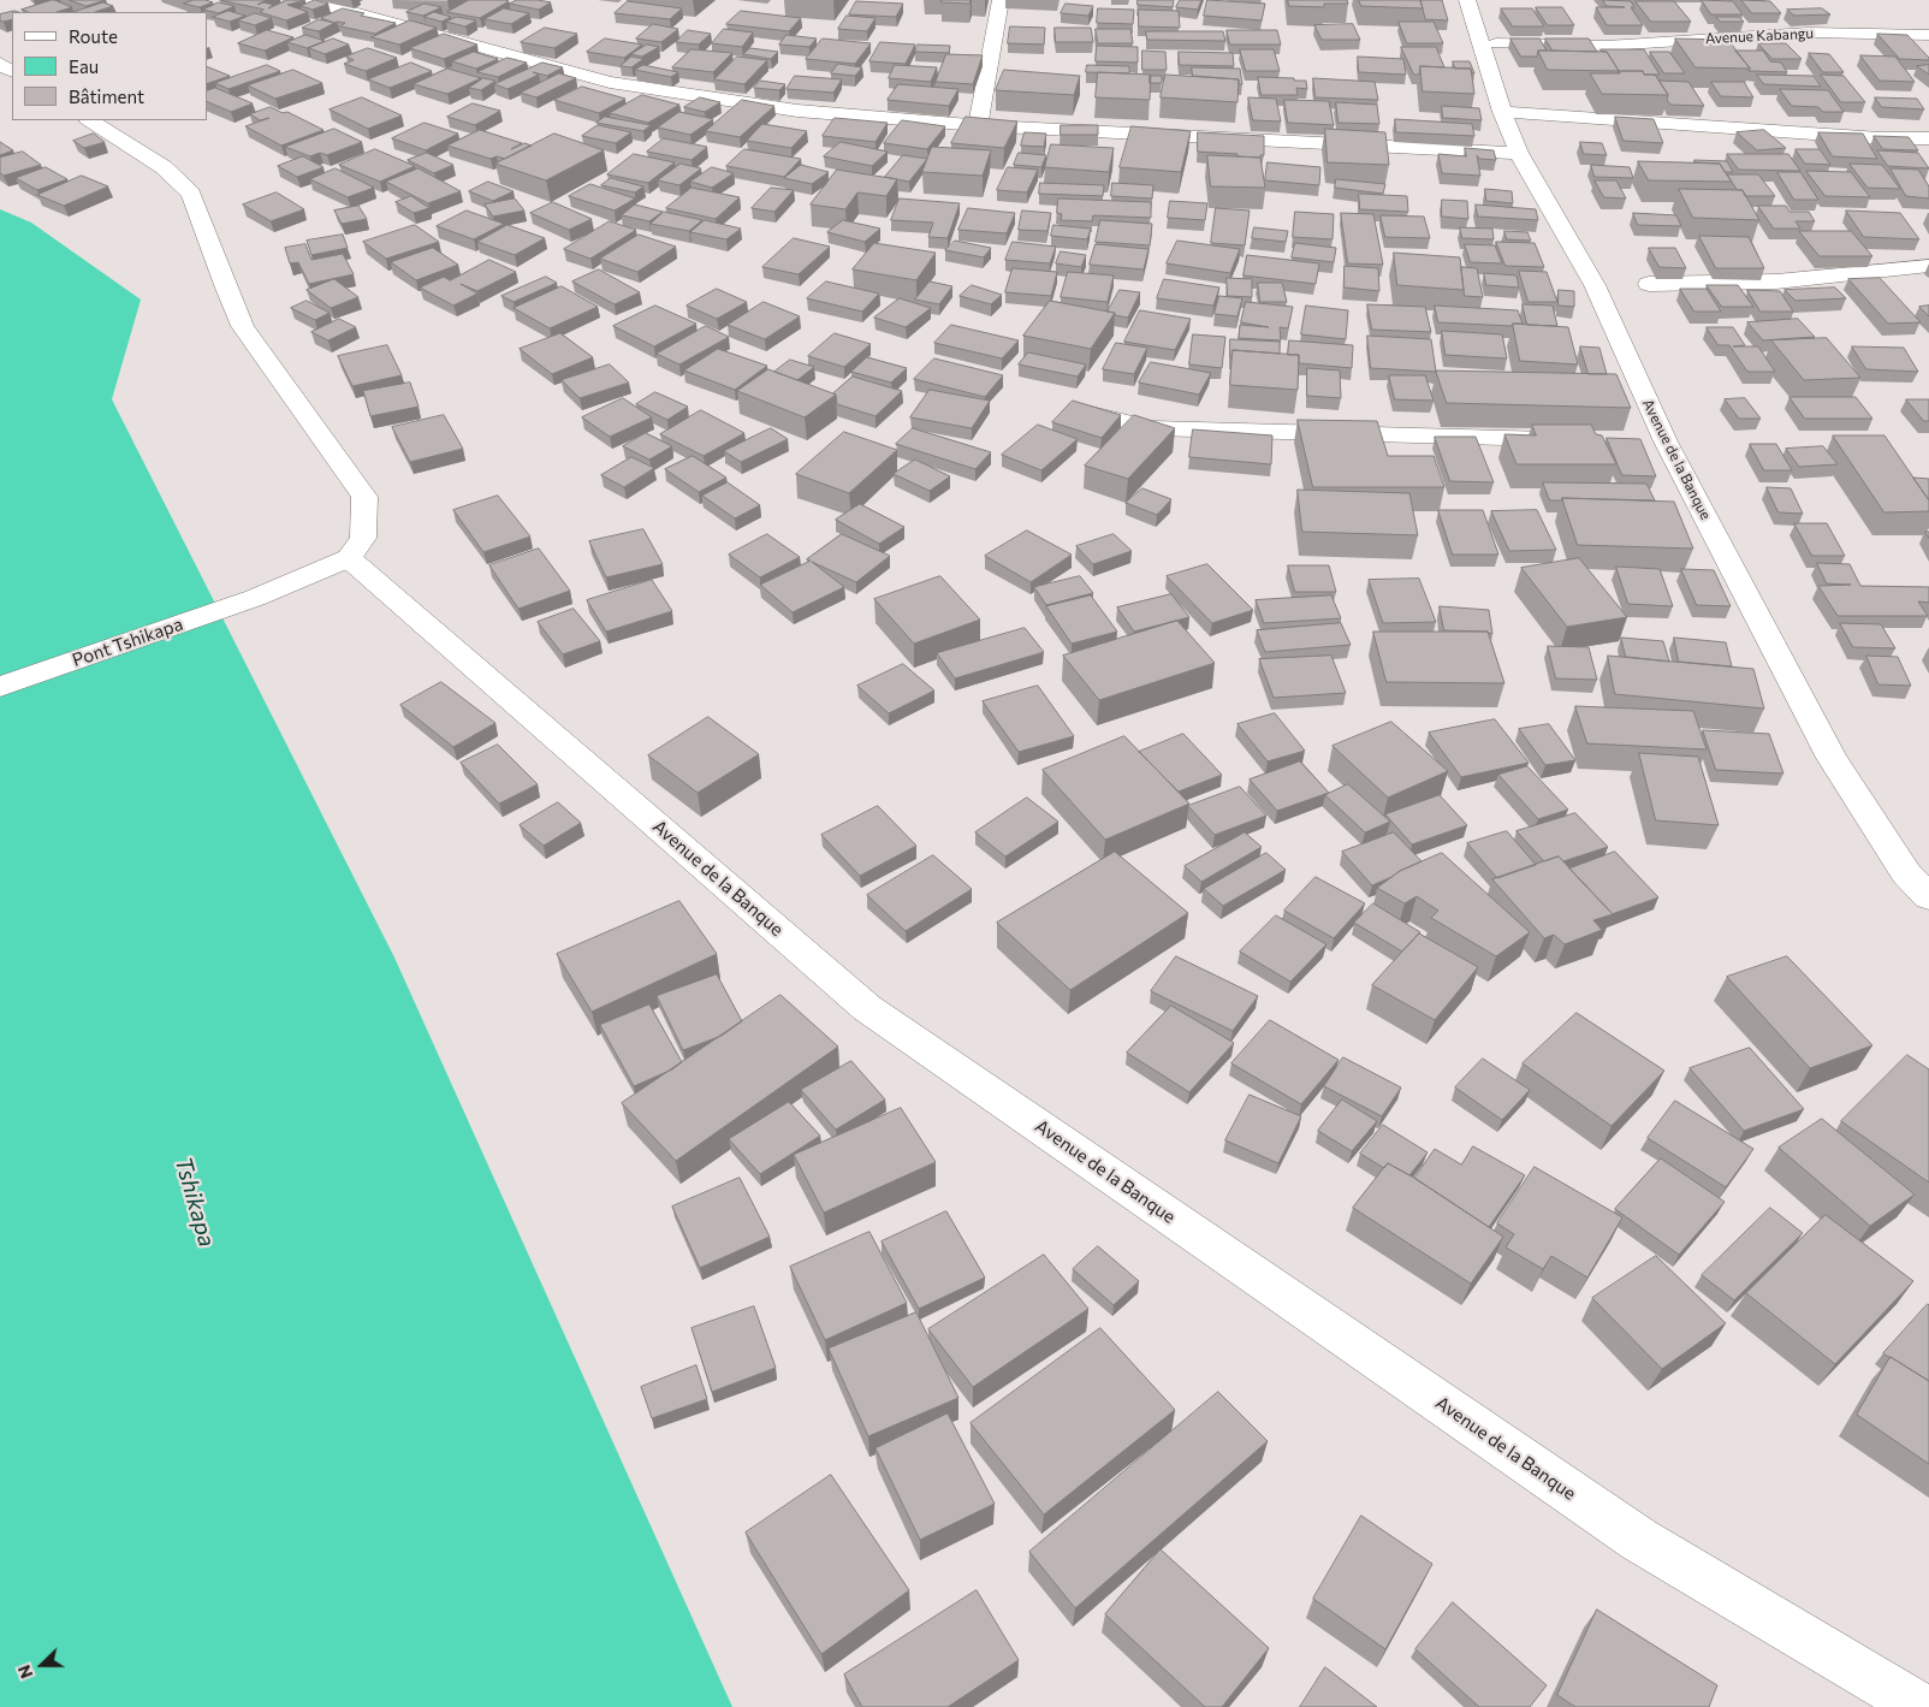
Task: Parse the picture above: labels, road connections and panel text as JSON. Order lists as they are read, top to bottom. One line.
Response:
{"streets":{"street":["Avenue Kabangu","Avenue de la Banque","Pont Tshikapa"]},"crossings":[["Avenue Kabangu","Avenue de la Banque"],["Avenue de la Banque","Pont Tshikapa"]],"water":["Tshikapa"],"legend":["Route","Eau","Bâtiment"],"north":"left"}
